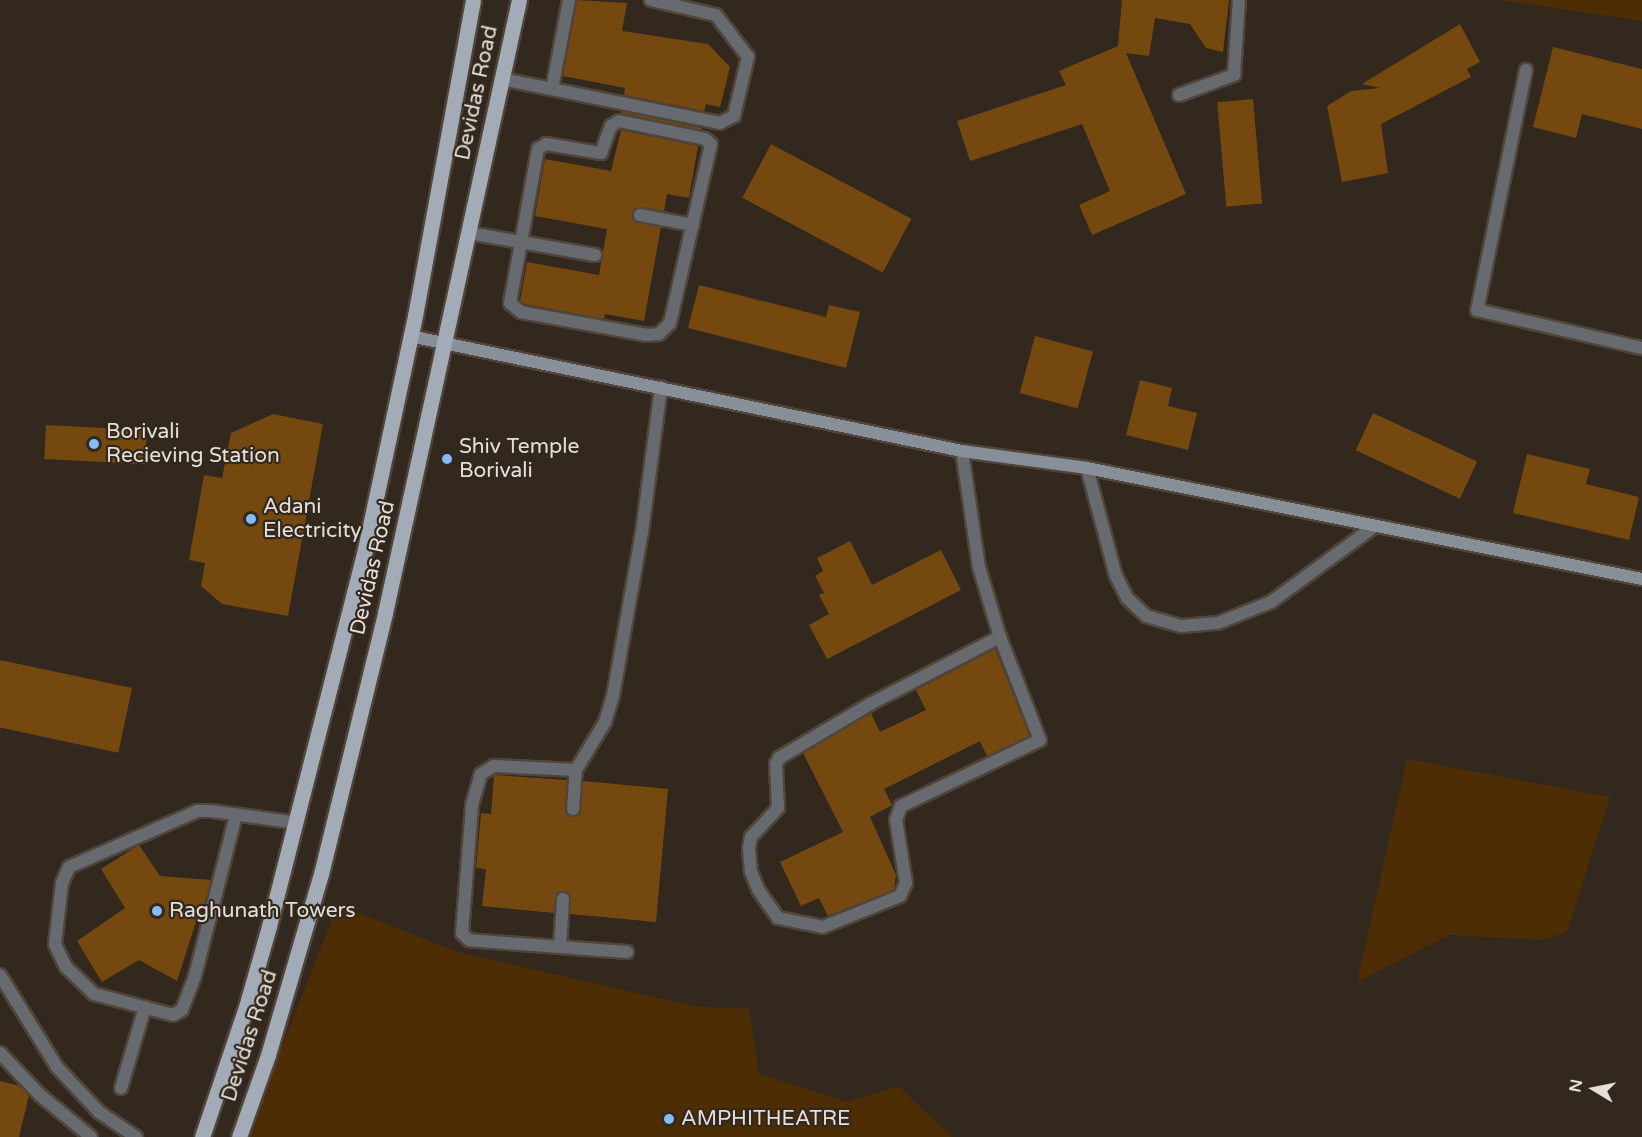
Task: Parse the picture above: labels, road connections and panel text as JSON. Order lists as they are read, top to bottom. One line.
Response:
{"streets":{"main road":["Devidas Road"]},"places":["Borivali Recieving Station","Shiv Temple Borivali","Adani Electricity","Raghunath Towers","AMPHITHEATRE"],"north":"left"}
